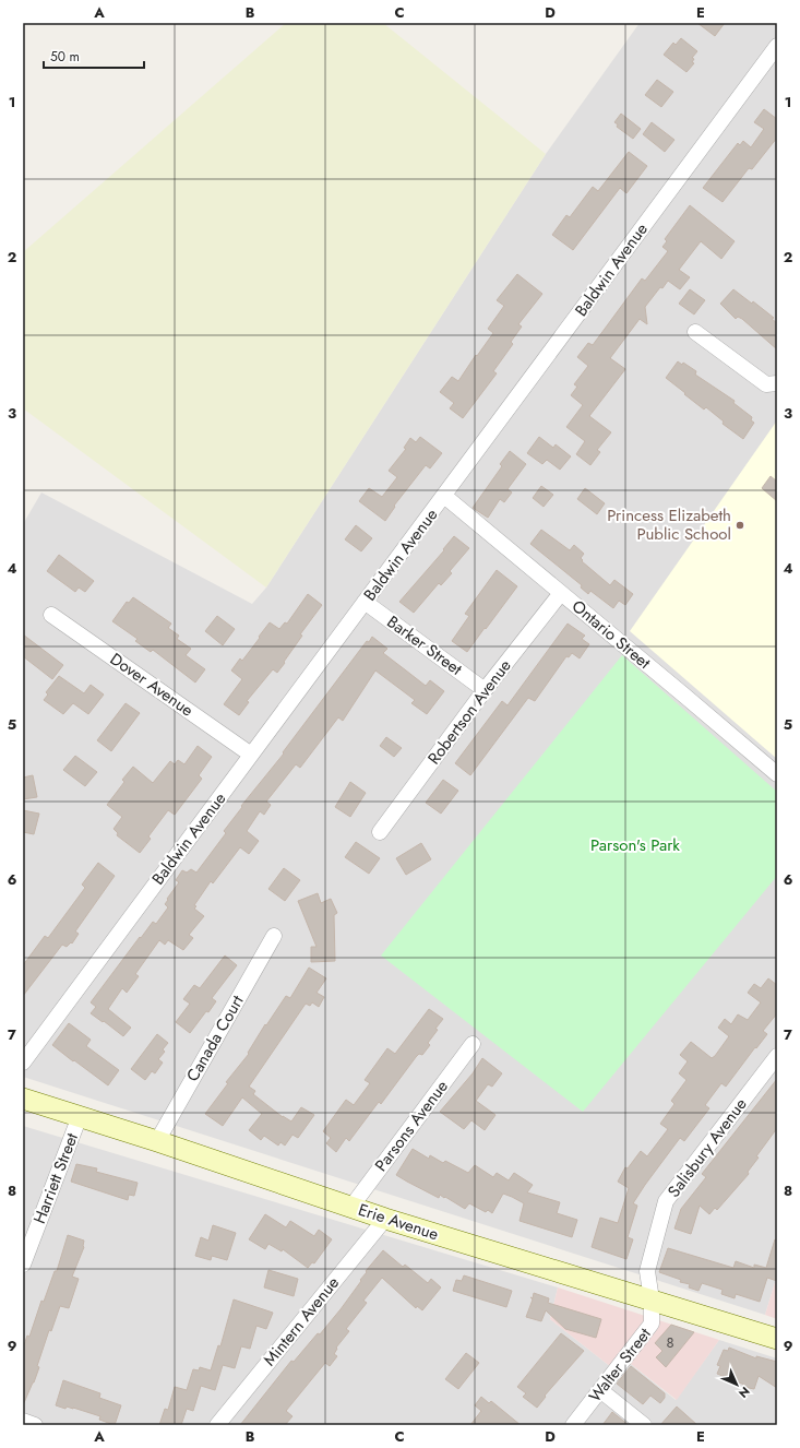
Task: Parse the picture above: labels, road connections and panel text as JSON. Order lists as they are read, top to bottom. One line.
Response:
{"streets":{"main road":["Erie Avenue"],"street":["Baldwin Avenue","Ontario Street","Barker Street","Dover Avenue","Robertson Avenue","Canada Court","Parsons Avenue","Salisbury Avenue","Harriett Street","Mintern Avenue","Walter Street"]},"crossings":[["Baldwin Avenue","Ontario Street"],["Baldwin Avenue","Barker Street"],["Baldwin Avenue","Dover Avenue"],["Ontario Street","Robertson Avenue"],["Barker Street","Robertson Avenue"],["Canada Court","Erie Avenue"],["Parsons Avenue","Erie Avenue"],["Salisbury Avenue","Erie Avenue"],["Salisbury Avenue","Walter Street"],["Harriett Street","Erie Avenue"],["Erie Avenue","Mintern Avenue"],["Erie Avenue","Walter Street"]],"parks":["Parson's Park"],"places":["Princess Elizabeth Public School"],"house_numbers":["8"],"scale_bar":"50 m","north":"bottom right","grid":{"columns":["A","B","C","D","E"],"rows":["1","2","3","4","5","6","7","8","9"]}}
